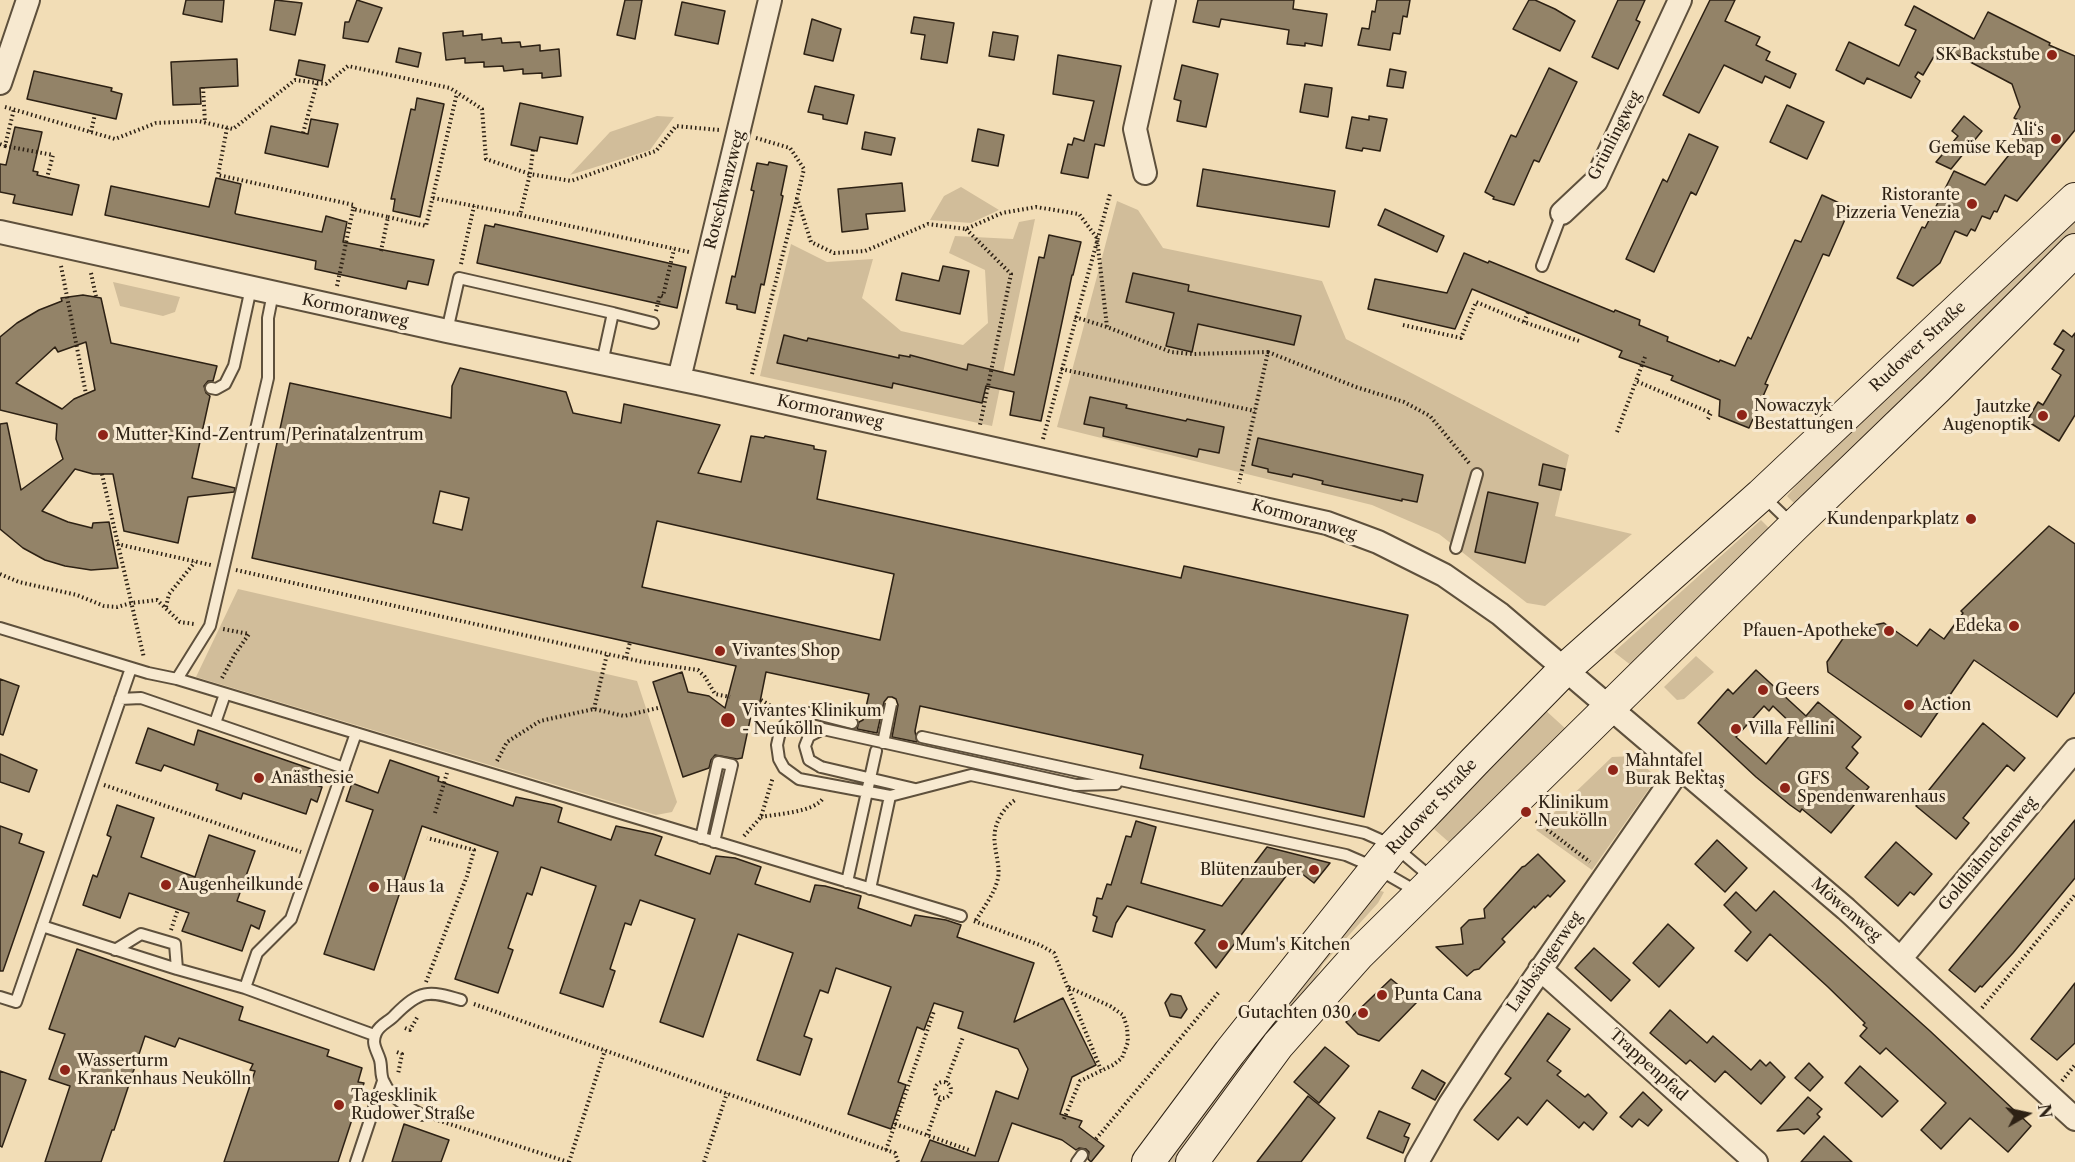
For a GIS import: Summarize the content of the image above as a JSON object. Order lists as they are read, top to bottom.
{
  "streets": {
    "main road": ["Rudower Straße"],
    "street": [
      "Grünlingweg",
      "Rotschwanzweg",
      "Kormoranweg",
      "Goldhähnchenweg",
      "Möwenweg",
      "Laubsängerweg",
      "Trappenpfad"
    ]
  },
  "crossings": [
    ["Rotschwanzweg", "Kormoranweg"],
    ["Kormoranweg", "Rudower Straße"],
    ["Kormoranweg", "Möwenweg"],
    ["Goldhähnchenweg", "Möwenweg"],
    ["Möwenweg", "Laubsängerweg"],
    ["Laubsängerweg", "Trappenpfad"]
  ],
  "places": [
    "SK Backstube",
    "Ali‘s Gemüse Kebap",
    "Ristorante Pizzeria Venezia",
    "Nowaczyk Bestattungen",
    "Jautzke Augenoptik",
    "Mutter-Kind-Zentrum/Perinatalzentrum",
    "Kundenparkplatz",
    "Edeka",
    "Pfauen-Apotheke",
    "Vivantes Shop",
    "Geers",
    "Action",
    "Vivantes Klinikum - Neukölln",
    "Villa Fellini",
    "Mahntafel Burak Bektaş",
    "Anästhesie",
    "GFS Spendenwarenhaus",
    "Klinikum Neukölln",
    "Blütenzauber",
    "Augenheilkunde",
    "Haus 1a",
    "Mum's Kitchen",
    "Punta Cana",
    "Gutachten 030",
    "Wasserturm Krankenhaus Neukölln",
    "Tagesklinik Rudower Straße"
  ],
  "north": "right"
}
